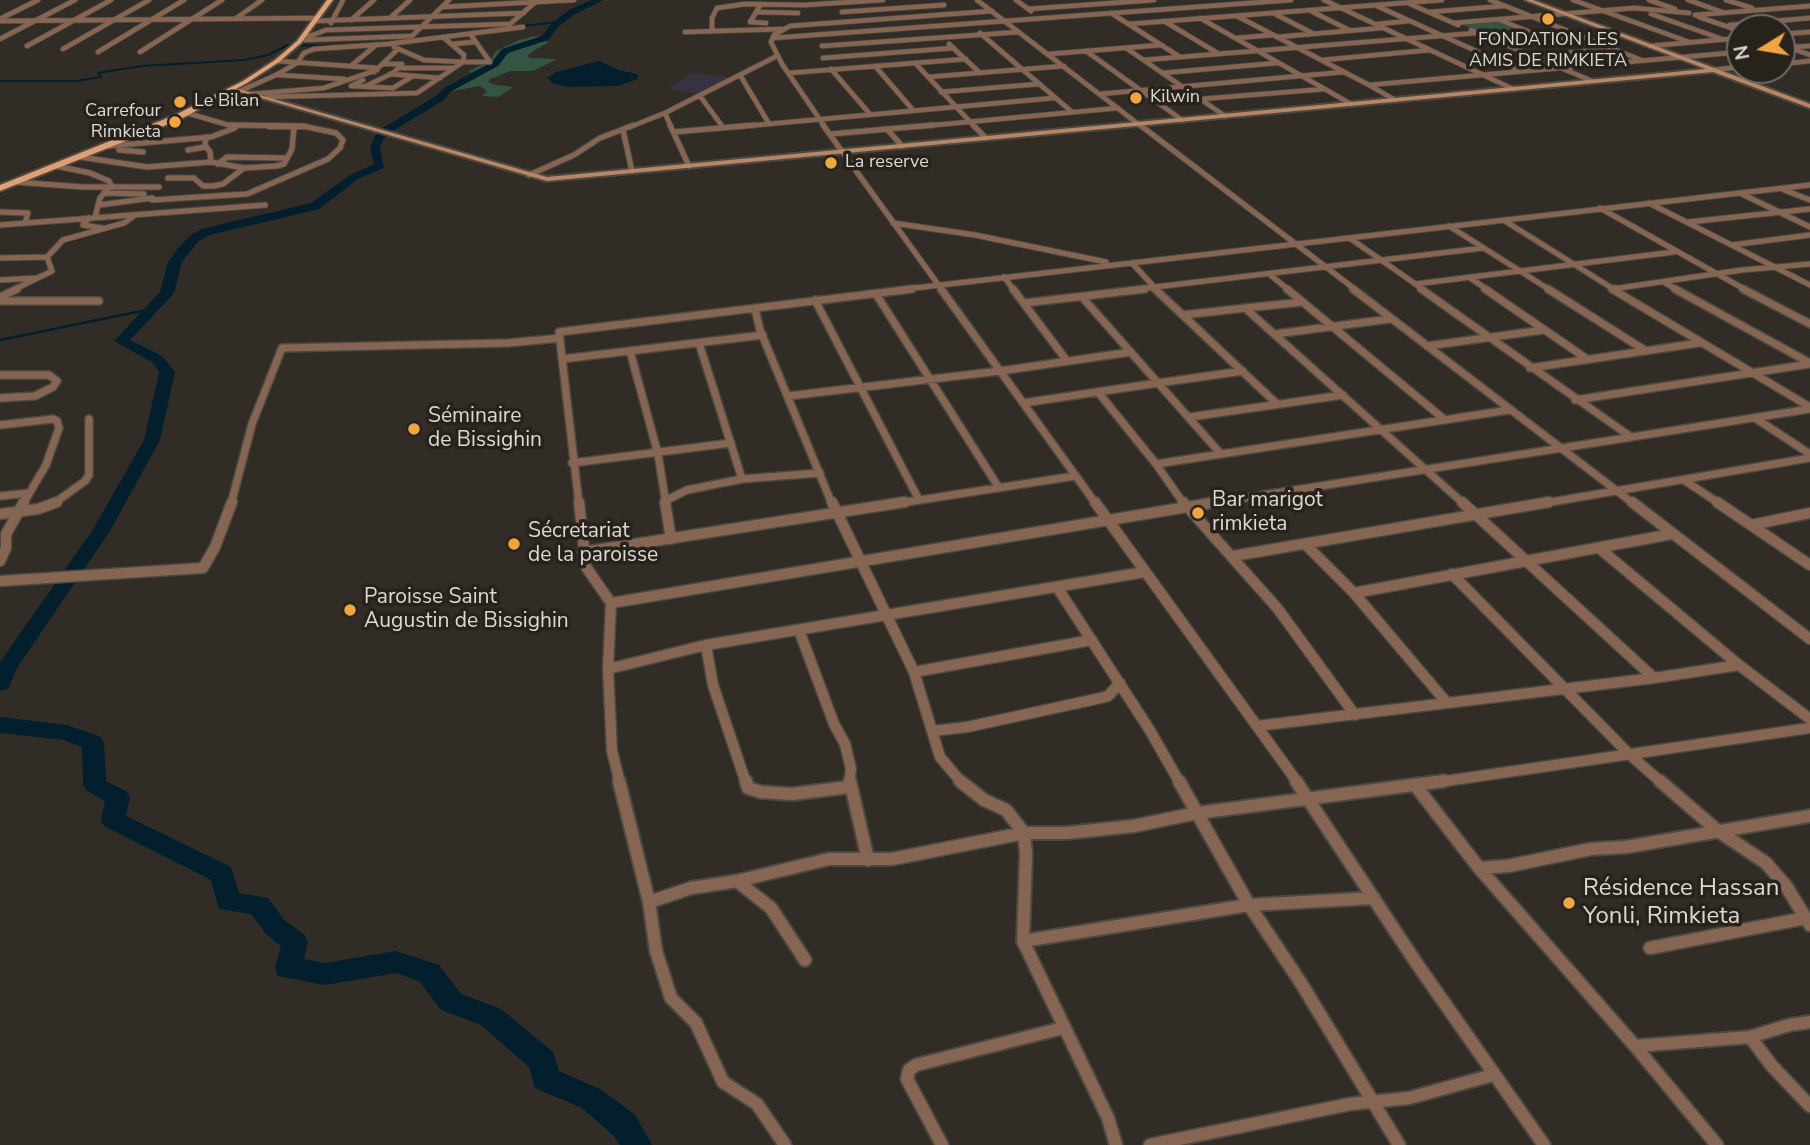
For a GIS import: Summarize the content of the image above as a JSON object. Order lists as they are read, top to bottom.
{
  "places": [
    "FONDATION LES AMIS DE RIMKIETA",
    "Kilwin",
    "Le Bilan",
    "Carrefour Rimkieta",
    "La reserve",
    "Séminaire de Bissighin",
    "Bar marigot rimkieta",
    "Sécretariat de la paroisse",
    "Paroisse Saint Augustin de Bissighin",
    "Résidence Hassan Yonli, Rimkieta"
  ],
  "north": "left"
}
